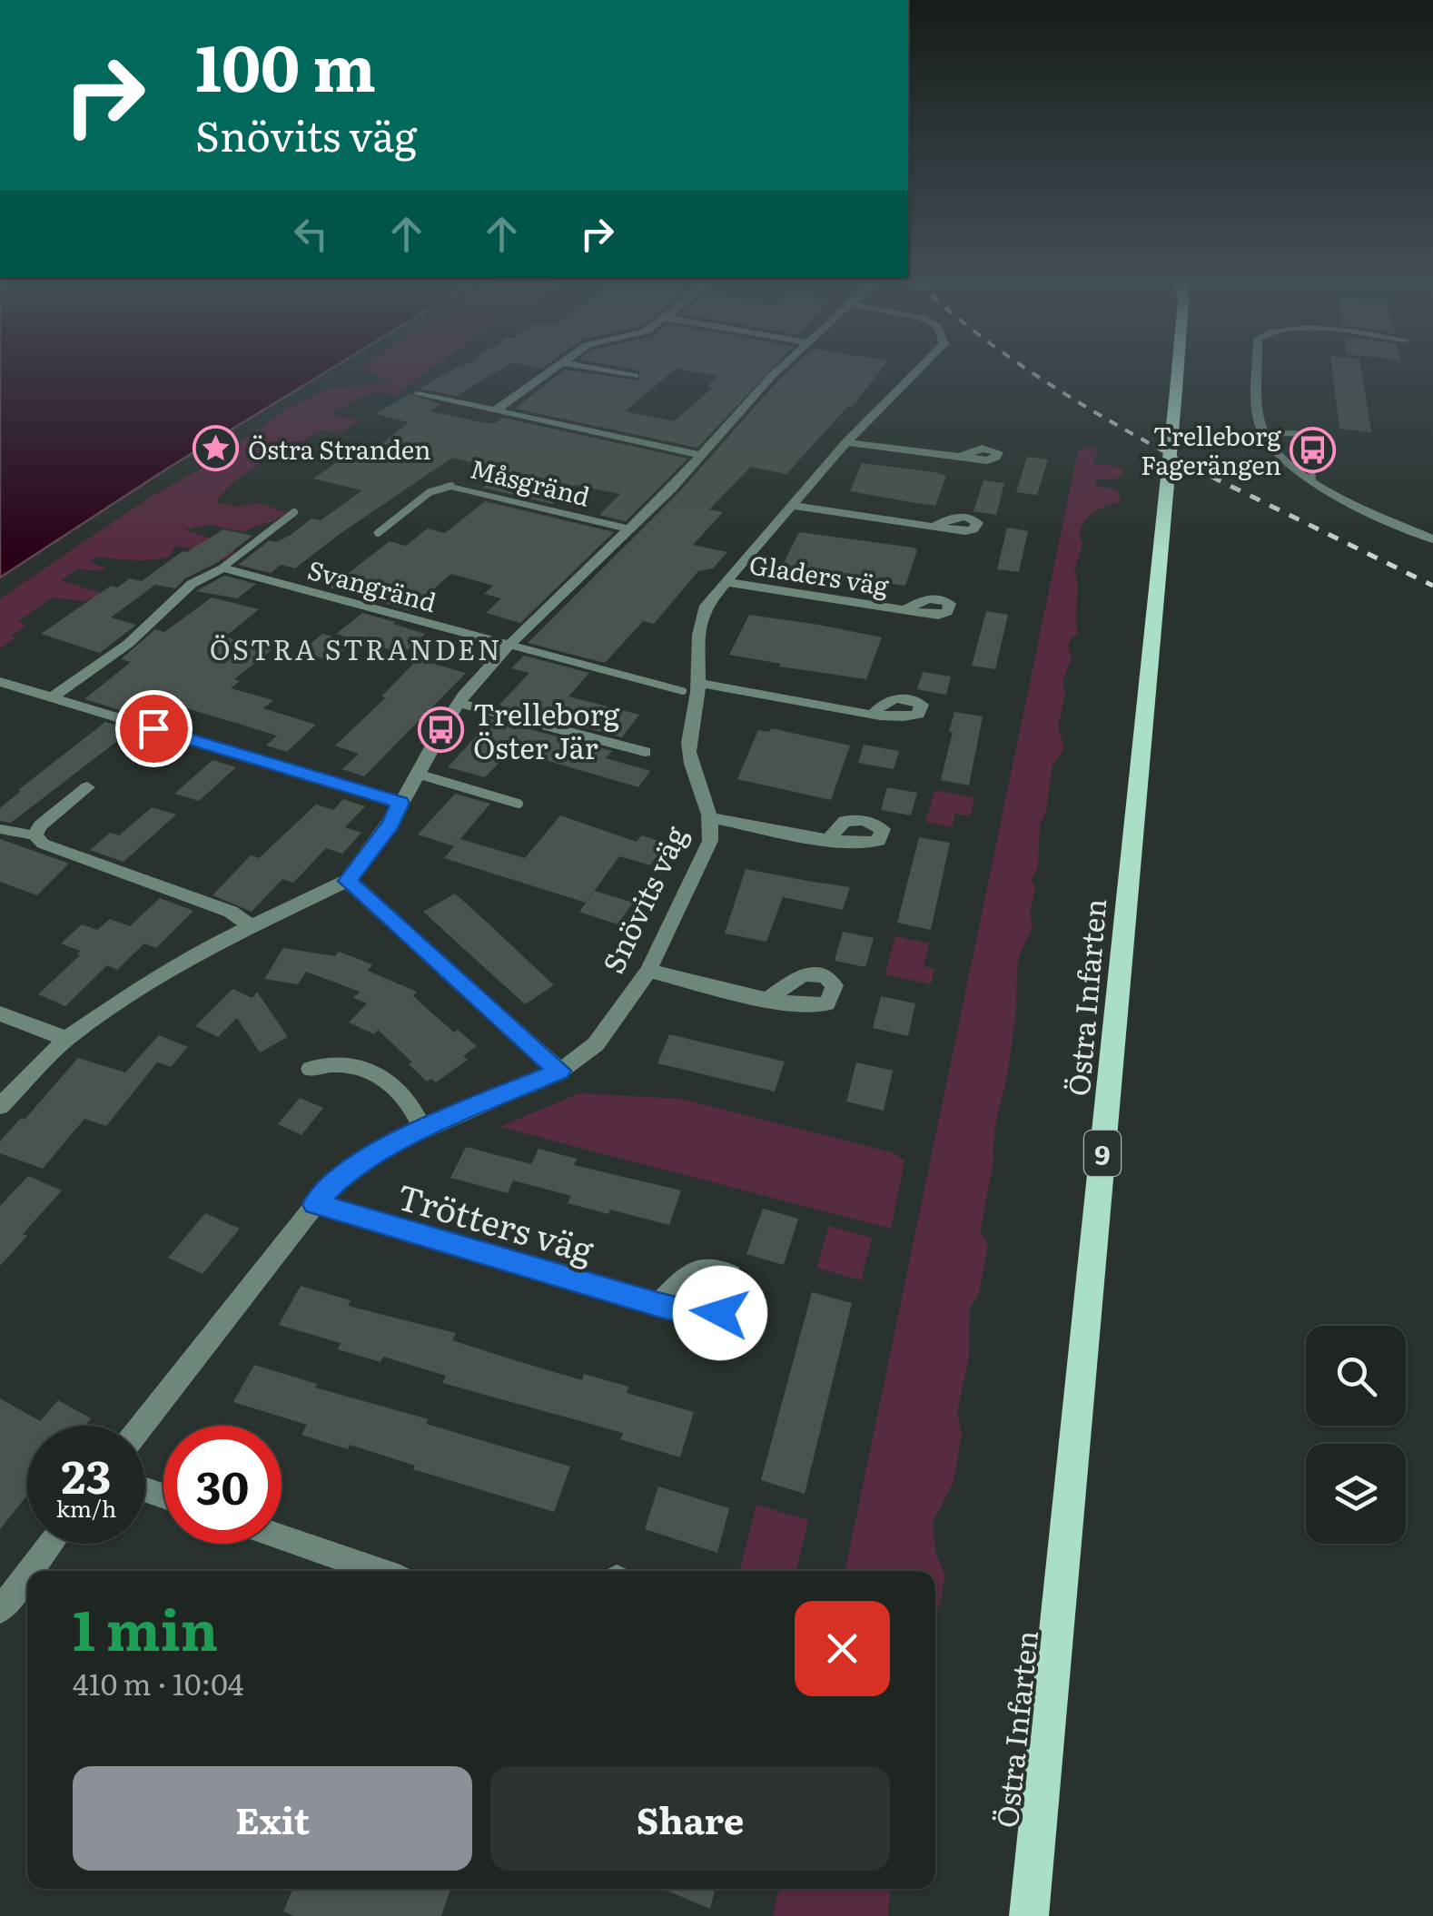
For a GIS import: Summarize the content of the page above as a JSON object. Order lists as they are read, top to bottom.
{
  "streets": {
    "main road": ["Östra Infarten", "9"],
    "street": [
      "Måsgränd",
      "Gladers väg",
      "Svangränd",
      "Snövits väg",
      "Trötters väg"
    ]
  },
  "crossings": [
    ["Gladers väg", "Snövits väg"],
    ["Snövits väg", "Trötters väg"]
  ],
  "districts": ["ÖSTRA STRANDEN"],
  "places": {
    "place": ["Östra Stranden"],
    "bus stop": ["Trelleborg Fagerängen", "Trelleborg Öster Jär"]
  },
  "page": {
    "turn": ["100 m", "Snövits väg"],
    "speed": "23 km/h",
    "limit": "30",
    "heading": ["1 min", "410 m · 10:04"],
    "buttons": ["Exit", "Share"]
  }
}
